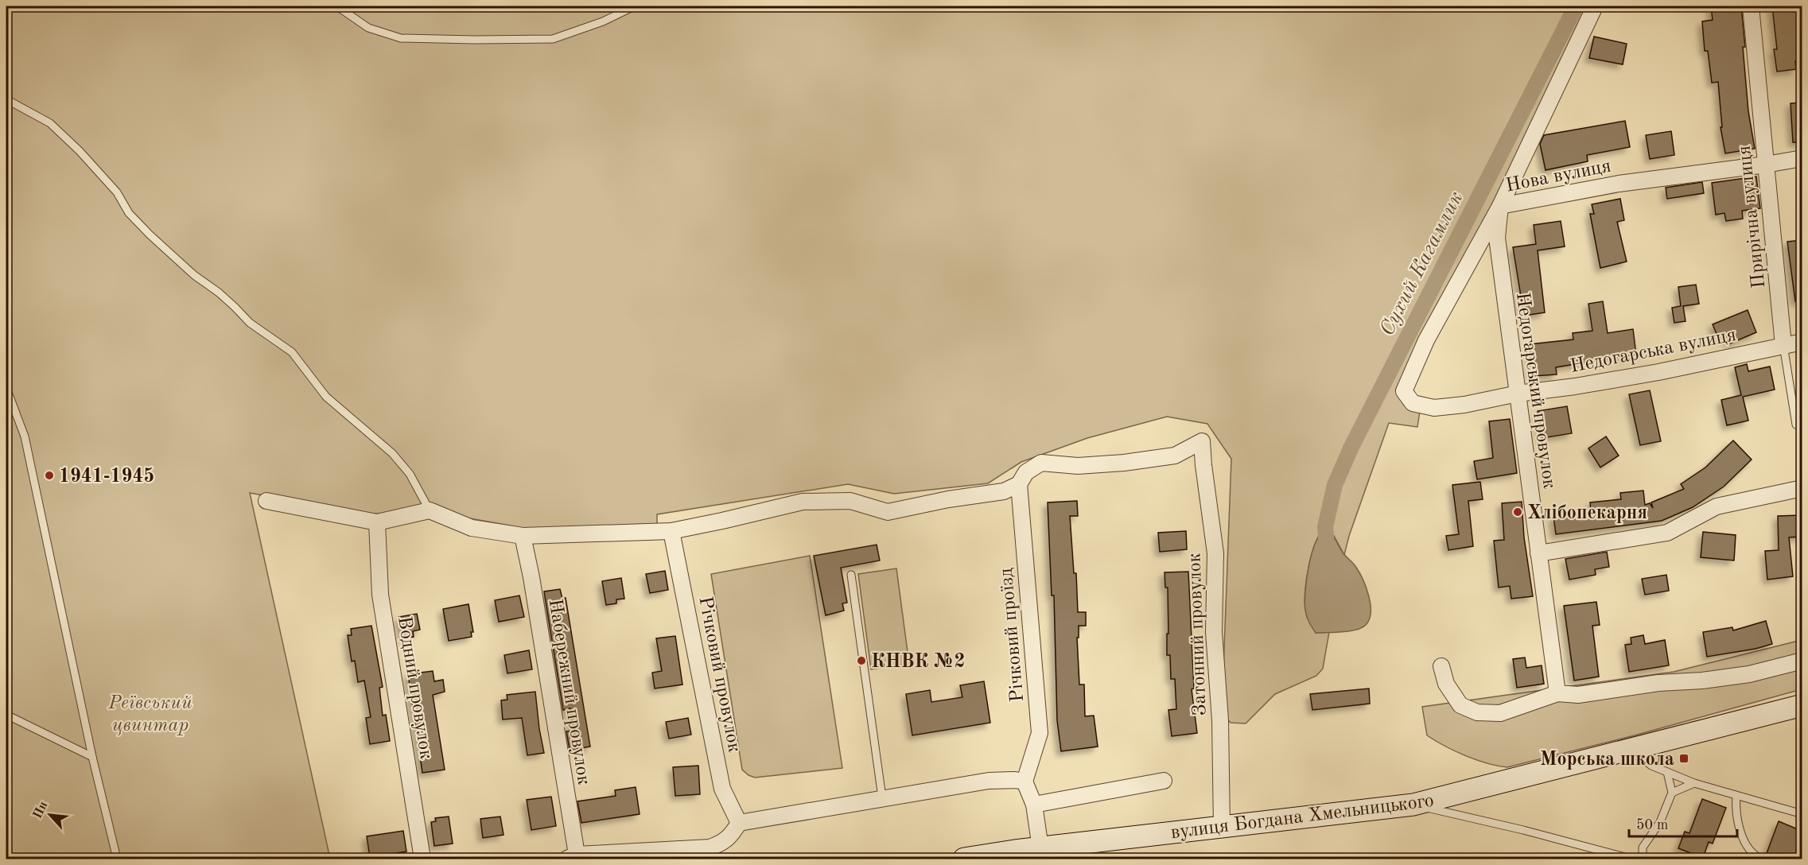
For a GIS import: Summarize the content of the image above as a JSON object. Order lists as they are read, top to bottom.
{
  "streets": {
    "main road": ["вулиця Богдана Хмельницького"],
    "street": [
      "Нова вулиця",
      "Прирічна вулиця",
      "Недогарська вулиця",
      "Недогарський провулок",
      "Затонний провулок",
      "Річковий проїзд",
      "Річковий провулок",
      "Водний провулок",
      "Набережний провулок"
    ]
  },
  "crossings": [
    ["Нова вулиця", "Прирічна вулиця"],
    ["Нова вулиця", "Недогарська вулиця"],
    ["Нова вулиця", "Недогарський провулок"],
    ["Прирічна вулиця", "Недогарська вулиця"],
    ["Недогарська вулиця", "Недогарський провулок"],
    ["Затонний провулок", "Річковий проїзд"],
    ["Затонний провулок", "вулиця Богдана Хмельницького"]
  ],
  "water": ["Сухий Кагамлик"],
  "parks": ["Реївський цвинтар"],
  "places": {
    "other": ["1941-1945", "Хлібопекарня", "КНВК №2"],
    "transit": ["Морська школа"]
  },
  "scale_bar": "50 m",
  "north": "top left"
}
